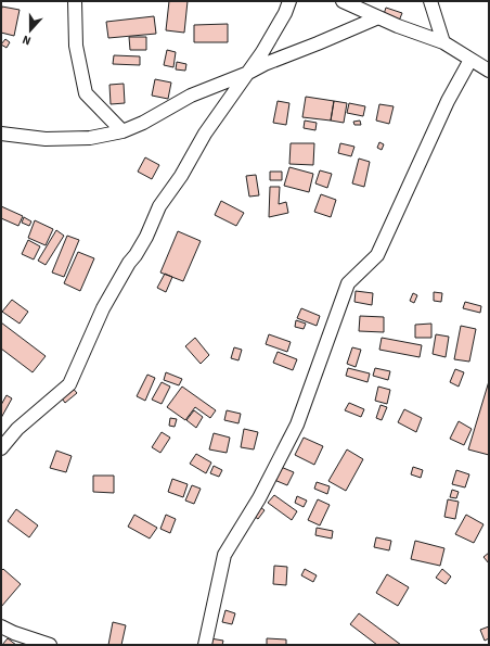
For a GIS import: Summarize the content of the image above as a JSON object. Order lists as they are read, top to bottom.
{
  "north": "bottom"
}
